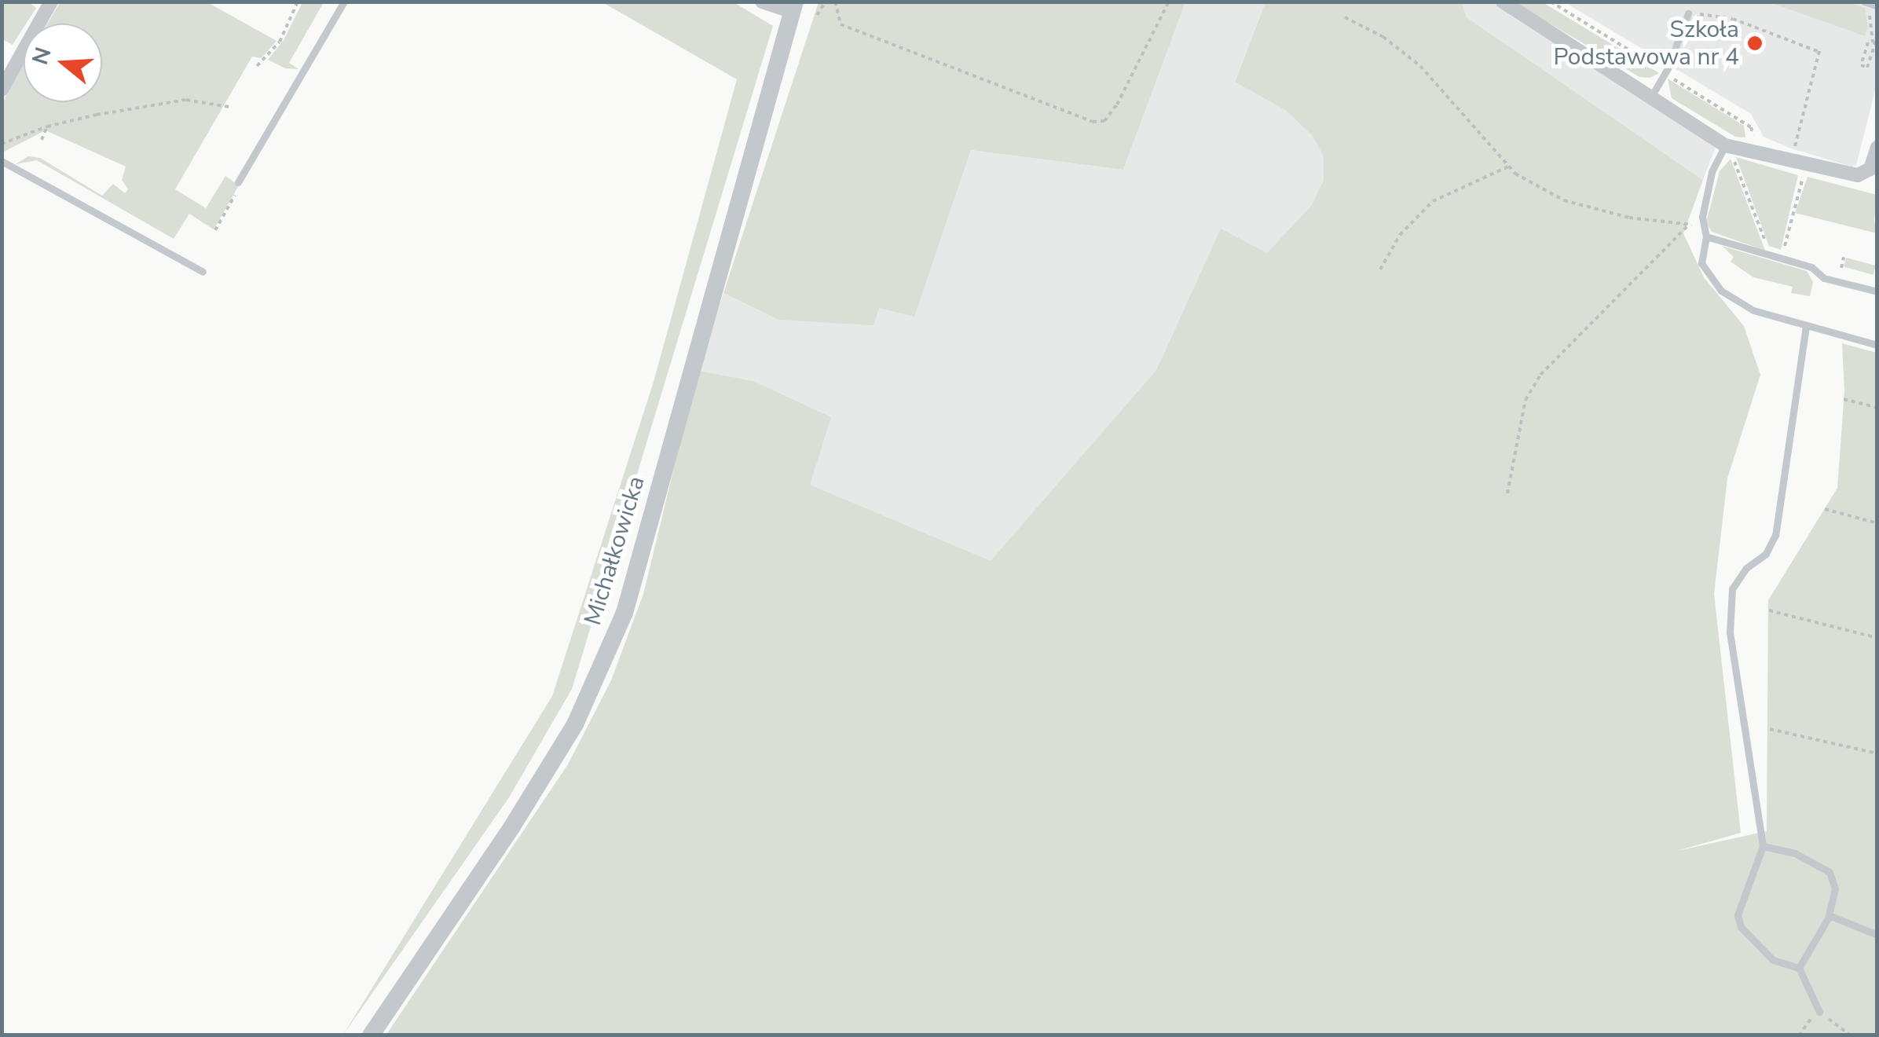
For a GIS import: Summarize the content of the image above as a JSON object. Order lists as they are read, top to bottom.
{
  "streets": {
    "street": ["Michałkowicka"]
  },
  "places": ["Szkoła Podstawowa nr 4"],
  "north": "left"
}
